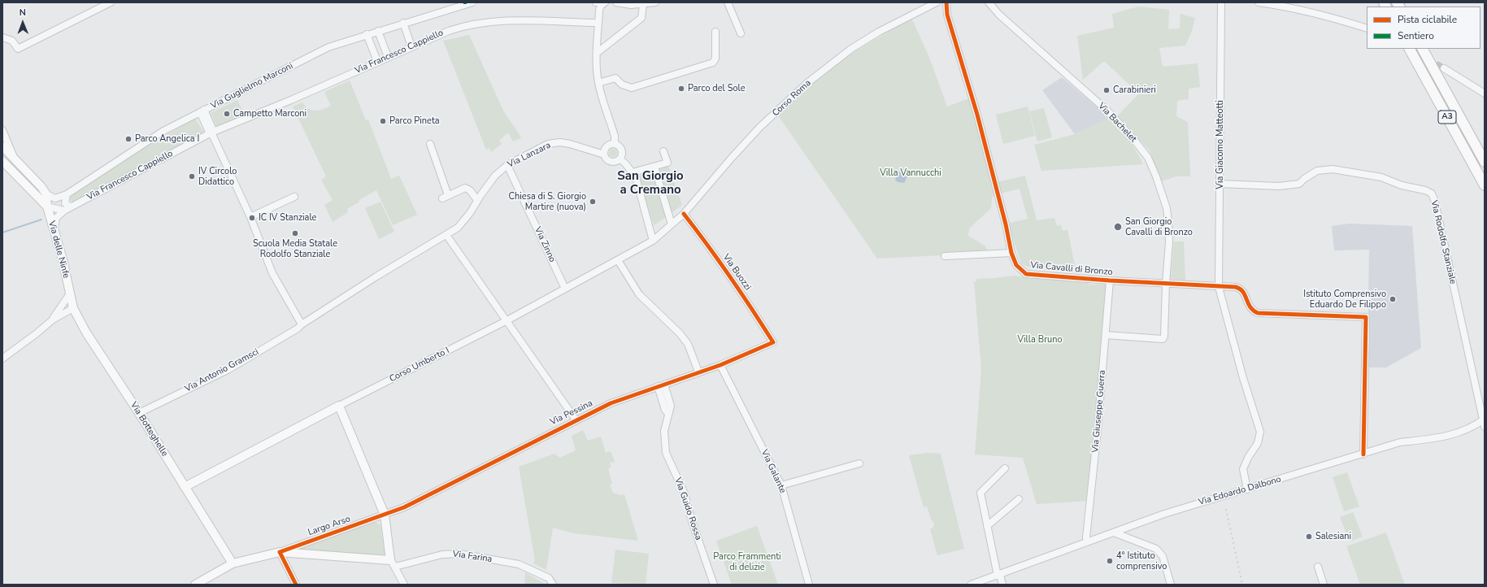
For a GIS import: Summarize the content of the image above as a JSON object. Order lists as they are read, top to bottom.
{
  "streets": {
    "highway": ["A3"],
    "main road": ["Via delle Ninfe", "Corso Umberto I", "Via Botteghelle"],
    "street": [
      "Via Francesco Cappiello",
      "Via Guglielmo Marconi",
      "Corso Roma",
      "Via Bachelet",
      "Via Giacomo Matteotti",
      "Via Lanzara",
      "Via Rodolfo Stanziale",
      "Via Zinno",
      "Via Cavalli di Bronzo",
      "Via Buozzi",
      "Via Antonio Gramsci",
      "Via Giuseppe Guerra",
      "Via Pessina",
      "Via Galante",
      "Via Edoardo Dalbono",
      "Via Guido Rossa",
      "Largo Arso",
      "Via Farina"
    ]
  },
  "crossings": [
    ["Via Guglielmo Marconi", "Via delle Ninfe"],
    ["Corso Roma", "Via Buozzi"],
    ["Corso Roma", "Corso Umberto I"],
    ["Via Bachelet", "Via Cavalli di Bronzo"],
    ["Via Bachelet", "Via Giuseppe Guerra"],
    ["Via Giacomo Matteotti", "Via Rodolfo Stanziale"],
    ["Via Giacomo Matteotti", "Via Cavalli di Bronzo"],
    ["Via Giacomo Matteotti", "Via Edoardo Dalbono"],
    ["Via Lanzara", "Via Zinno"],
    ["Via Lanzara", "Via Antonio Gramsci"],
    ["Via Rodolfo Stanziale", "Via Edoardo Dalbono"],
    ["Via Zinno", "Corso Umberto I"],
    ["Via delle Ninfe", "Via Botteghelle"],
    ["Via Cavalli di Bronzo", "Via Giuseppe Guerra"],
    ["Via Cavalli di Bronzo", "Via Edoardo Dalbono"],
    ["Via Buozzi", "Via Pessina"],
    ["Corso Umberto I", "Via Botteghelle"],
    ["Via Antonio Gramsci", "Via Botteghelle"],
    ["Via Giuseppe Guerra", "Via Edoardo Dalbono"],
    ["Via Pessina", "Via Galante"],
    ["Via Pessina", "Via Guido Rossa"],
    ["Via Pessina", "Largo Arso"]
  ],
  "districts": ["San Giorgio a Cremano"],
  "parks": ["Villa Vannucchi", "Villa Bruno", "Parco Frammenti di delizie"],
  "places": [
    "Parco del Sole",
    "Carabinieri",
    "Campetto Marconi",
    "Parco Pineta",
    "Parco Angelica I",
    "IV Circolo Didattico",
    "Chiesa di S. Giorgio Martire (nuova)",
    "IC IV Stanziale",
    "San Giorgio Cavalli di Bronzo",
    "Scuola Media Statale Rodolfo Stanziale",
    "Istituto Comprensivo Eduardo De Filippo",
    "Salesiani",
    "4° Istituto comprensivo"
  ],
  "legend": ["Pista ciclabile", "Sentiero"],
  "north": "top"
}
